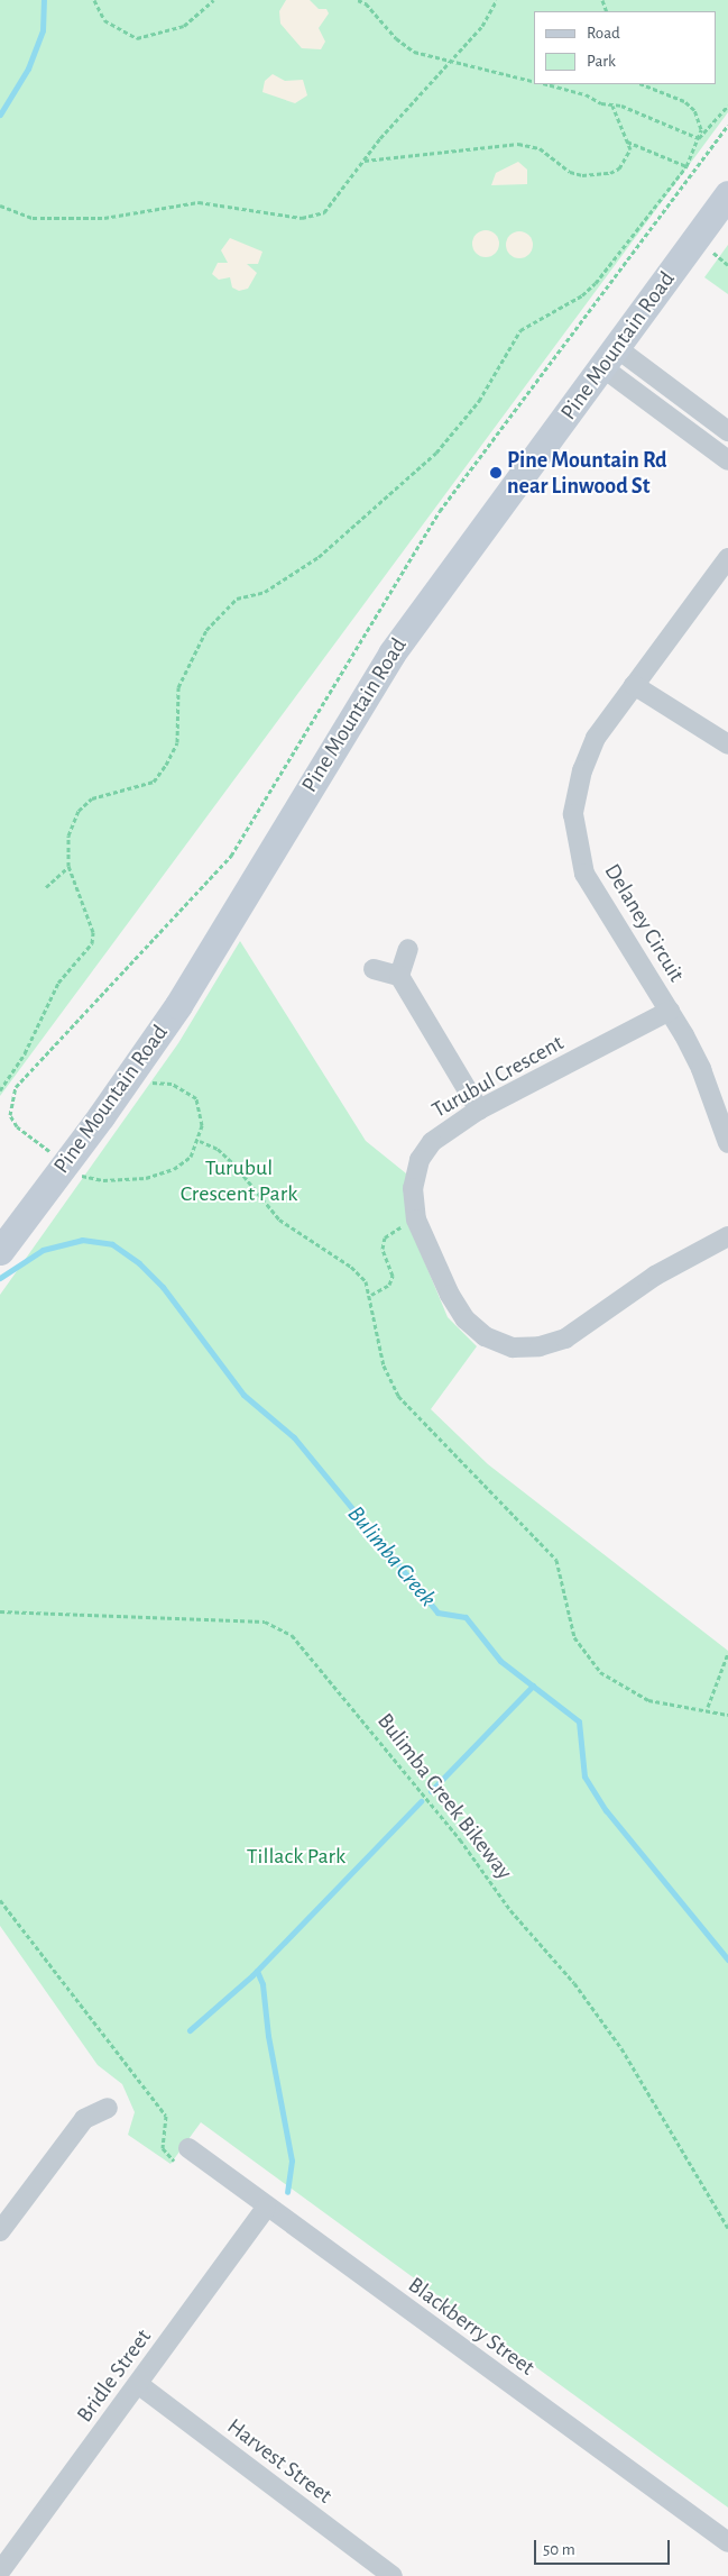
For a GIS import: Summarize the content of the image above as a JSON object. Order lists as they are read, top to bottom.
{
  "streets": {
    "main road": ["Pine Mountain Road"],
    "street": [
      "Delaney Circuit",
      "Turubul Crescent",
      "Blackberry Street",
      "Bridle Street",
      "Harvest Street"
    ],
    "path": ["Bulimba Creek Bikeway"]
  },
  "crossings": [
    ["Delaney Circuit", "Turubul Crescent"],
    ["Blackberry Street", "Bridle Street"],
    ["Bridle Street", "Harvest Street"]
  ],
  "water": ["Bulimba Creek"],
  "parks": ["Turubul Crescent Park", "Tillack Park"],
  "places": ["Pine Mountain Rd near Linwood St"],
  "legend": ["Road", "Park"],
  "scale_bar": "50 m"
}
